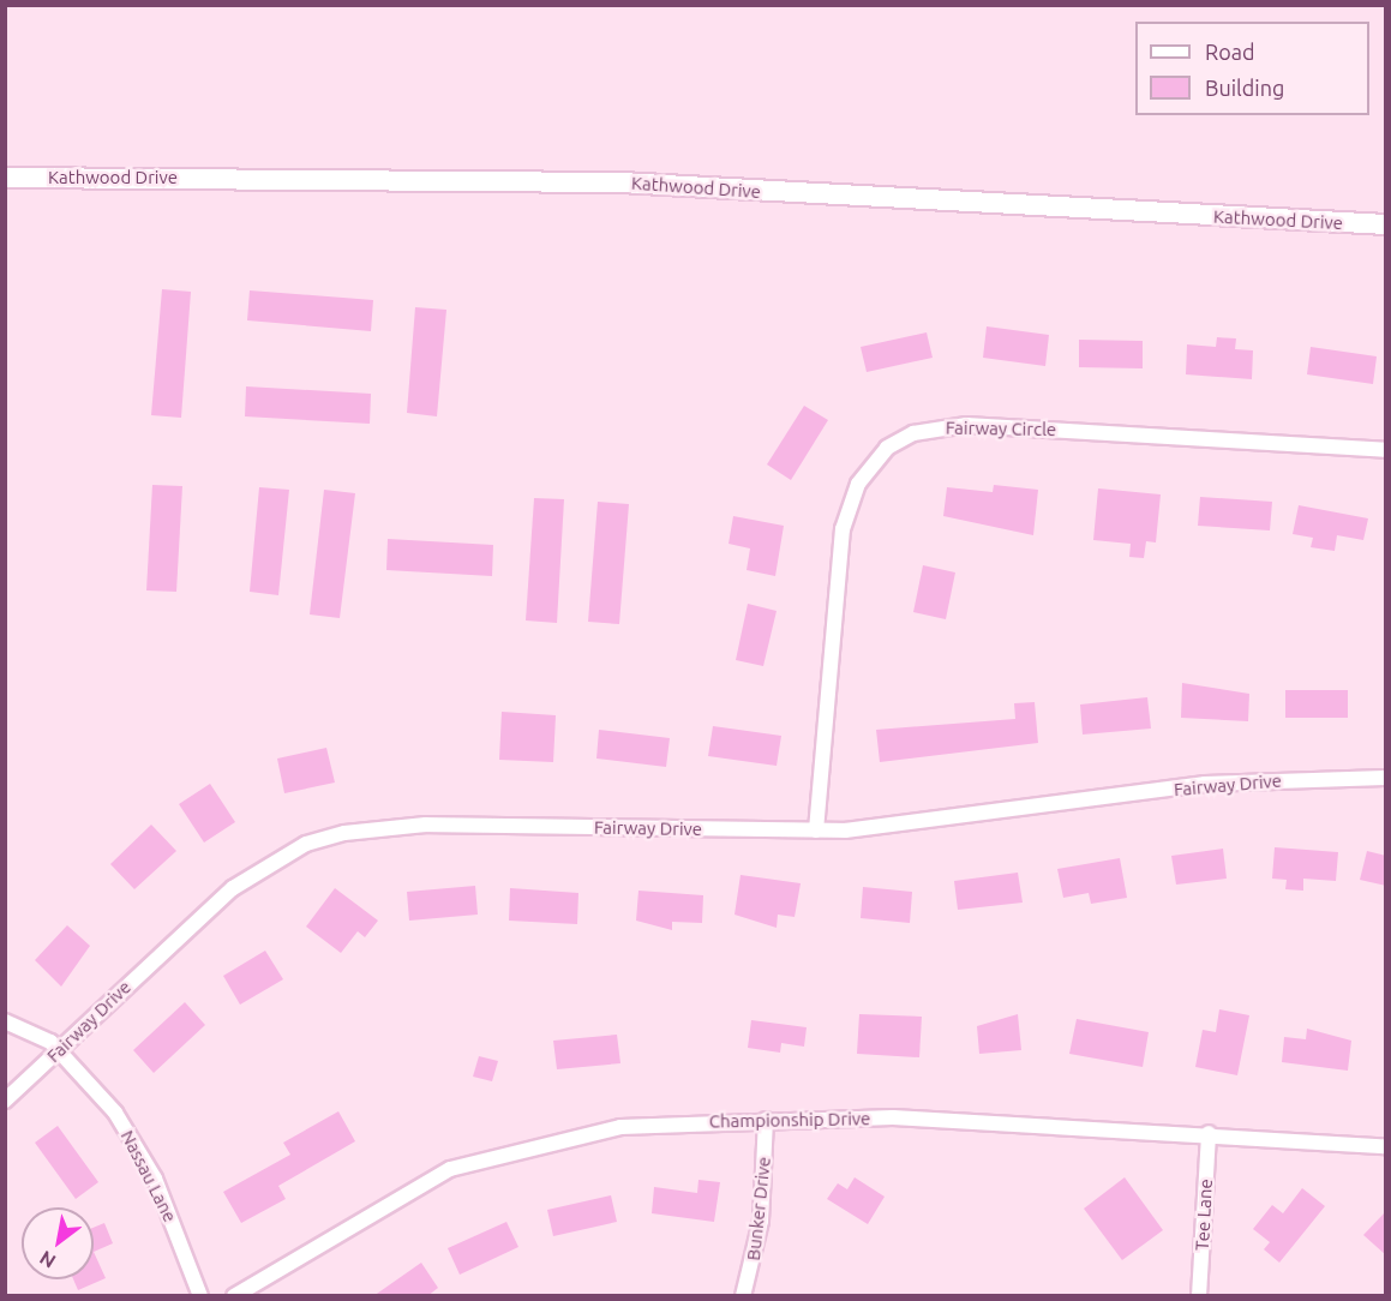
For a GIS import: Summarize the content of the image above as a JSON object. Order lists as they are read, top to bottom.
{
  "streets": {
    "street": [
      "Kathwood Drive",
      "Fairway Circle",
      "Fairway Drive",
      "Championship Drive",
      "Nassau Lane",
      "Bunker Drive",
      "Tee Lane"
    ]
  },
  "crossings": [
    ["Fairway Circle", "Fairway Drive"],
    ["Fairway Drive", "Nassau Lane"],
    ["Championship Drive", "Bunker Drive"],
    ["Championship Drive", "Tee Lane"]
  ],
  "legend": ["Road", "Building"],
  "north": "bottom left"
}
